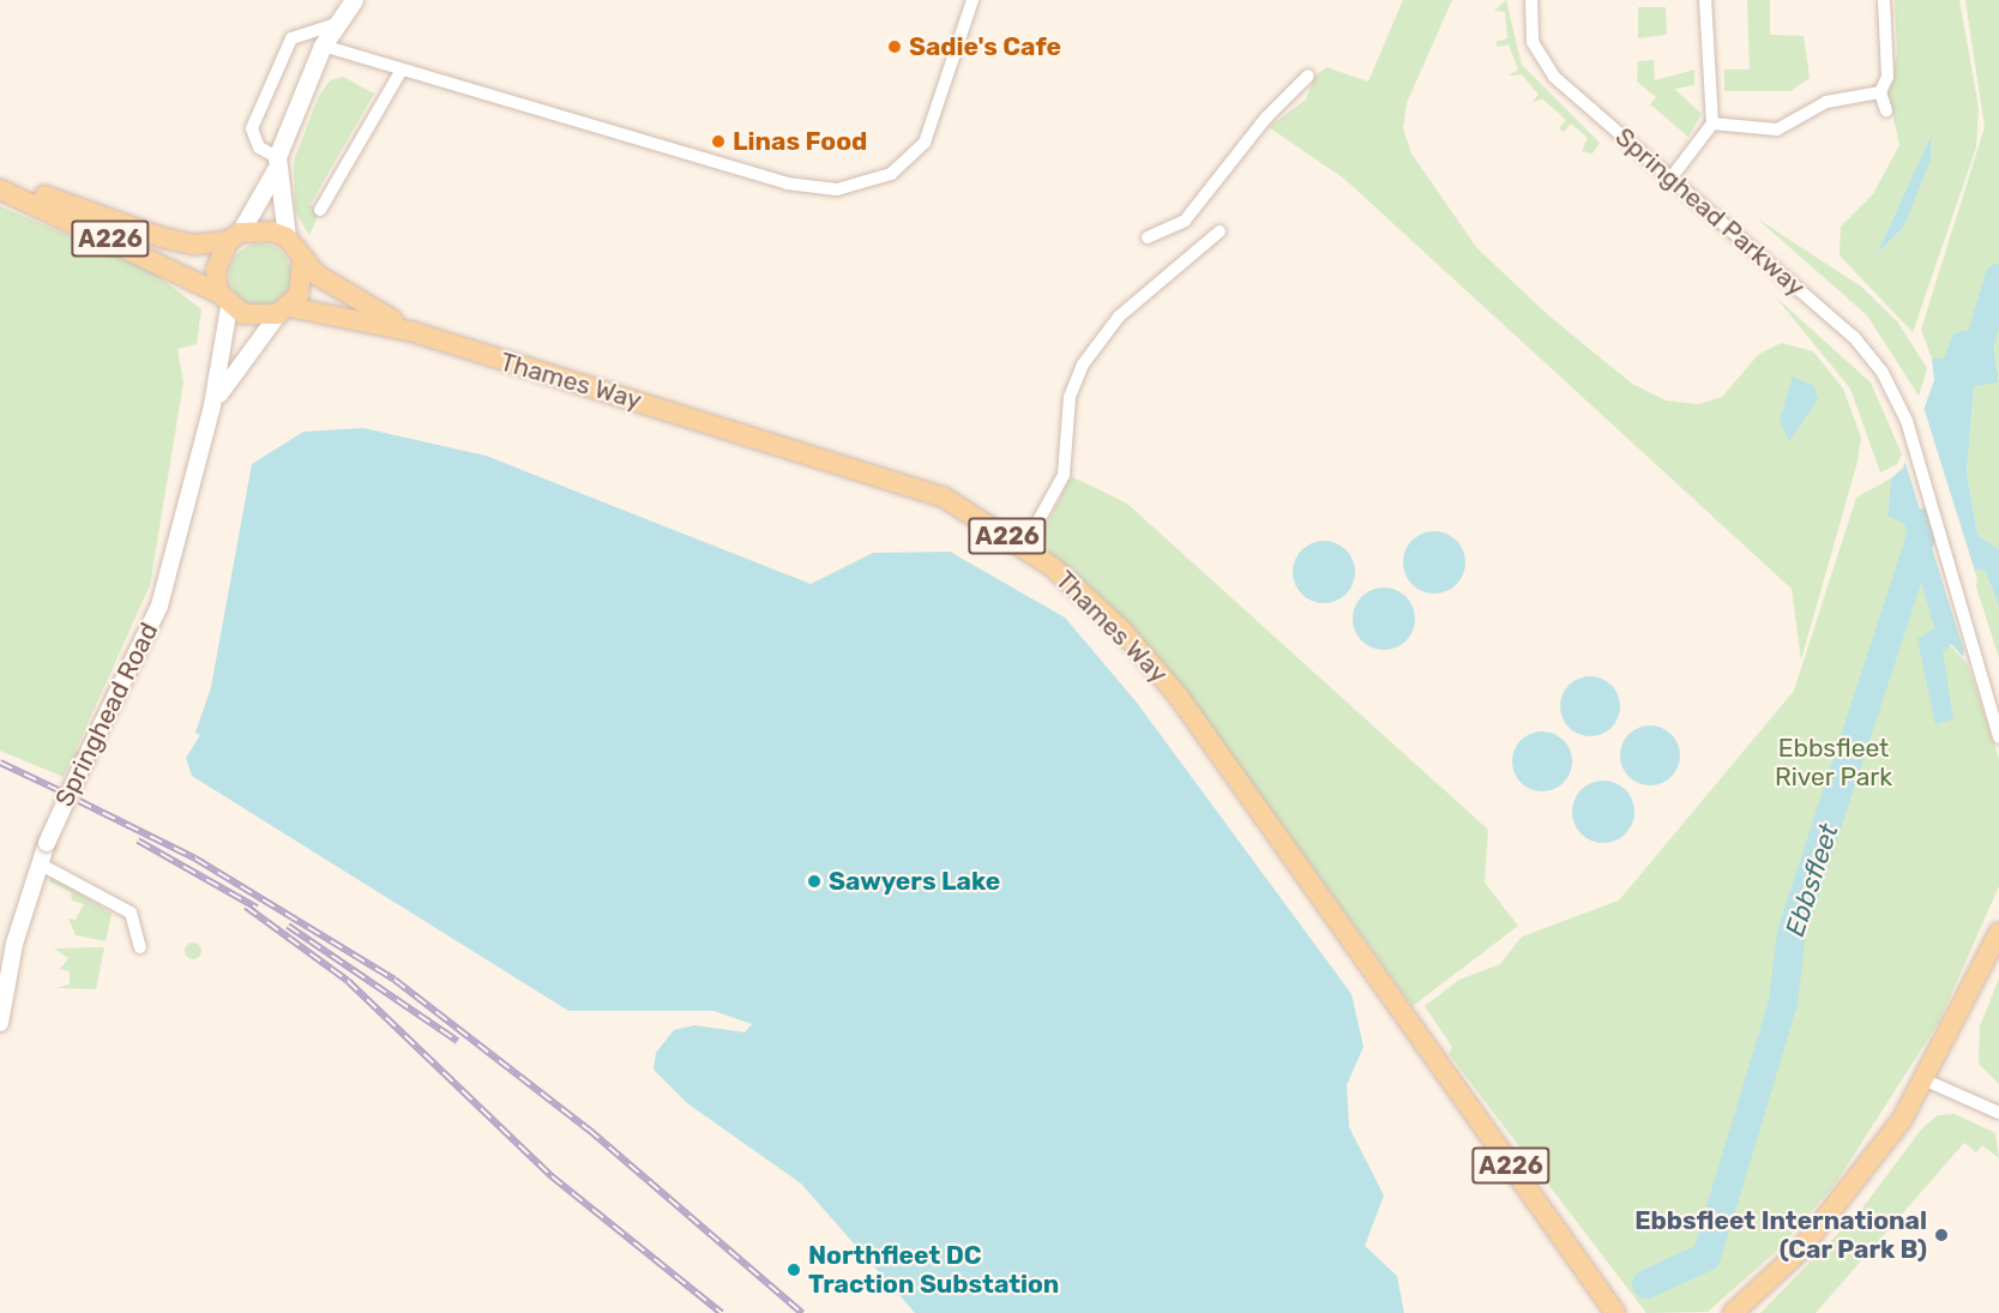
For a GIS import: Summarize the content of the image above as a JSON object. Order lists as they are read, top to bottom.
{
  "streets": {
    "main road": ["A226", "Thames Way"],
    "street": ["Springhead Parkway", "Springhead Road"]
  },
  "crossings": [
    ["A226", "Thames Way"],
    ["A226", "Springhead Road"],
    ["Thames Way", "Springhead Road"]
  ],
  "water": ["Ebbsfleet"],
  "parks": ["Ebbsfleet River Park"],
  "places": [
    "Sadie's Cafe",
    "Linas Food",
    "Sawyers Lake",
    "Ebbsfleet International (Car Park B)",
    "Northfleet DC Traction Substation"
  ]
}
